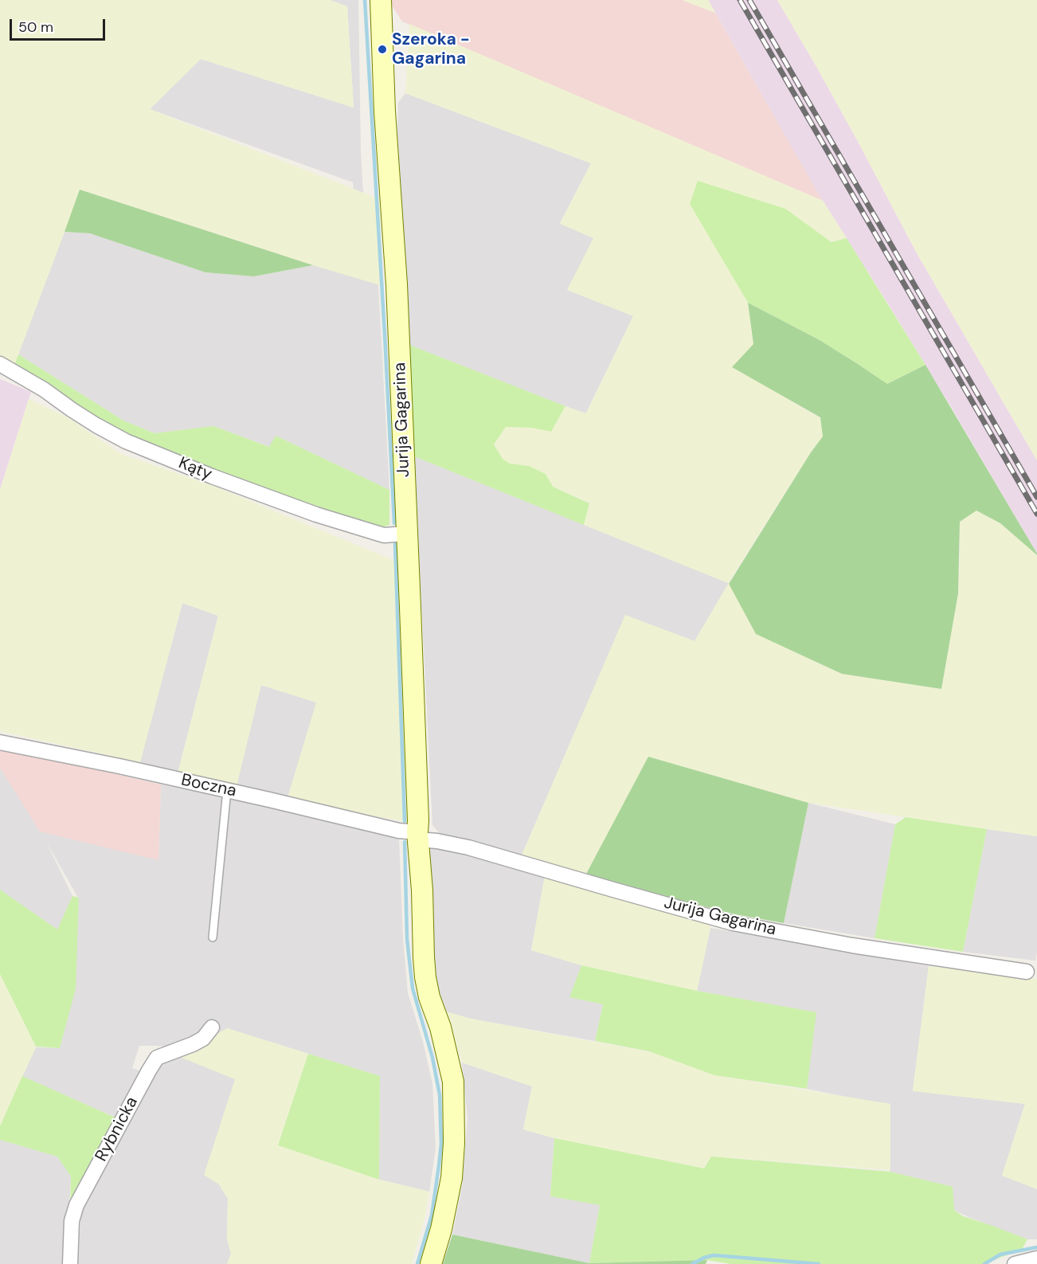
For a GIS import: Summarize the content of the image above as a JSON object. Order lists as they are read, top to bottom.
{
  "streets": {
    "street": [
      "Jurija Gagarina",
      "Kąty",
      "Boczna",
      "Rybnicka"
    ]
  },
  "crossings": [
    ["Jurija Gagarina", "Kąty"],
    ["Jurija Gagarina", "Boczna"]
  ],
  "places": ["Szeroka - Gagarina"],
  "scale_bar": "50 m"
}
